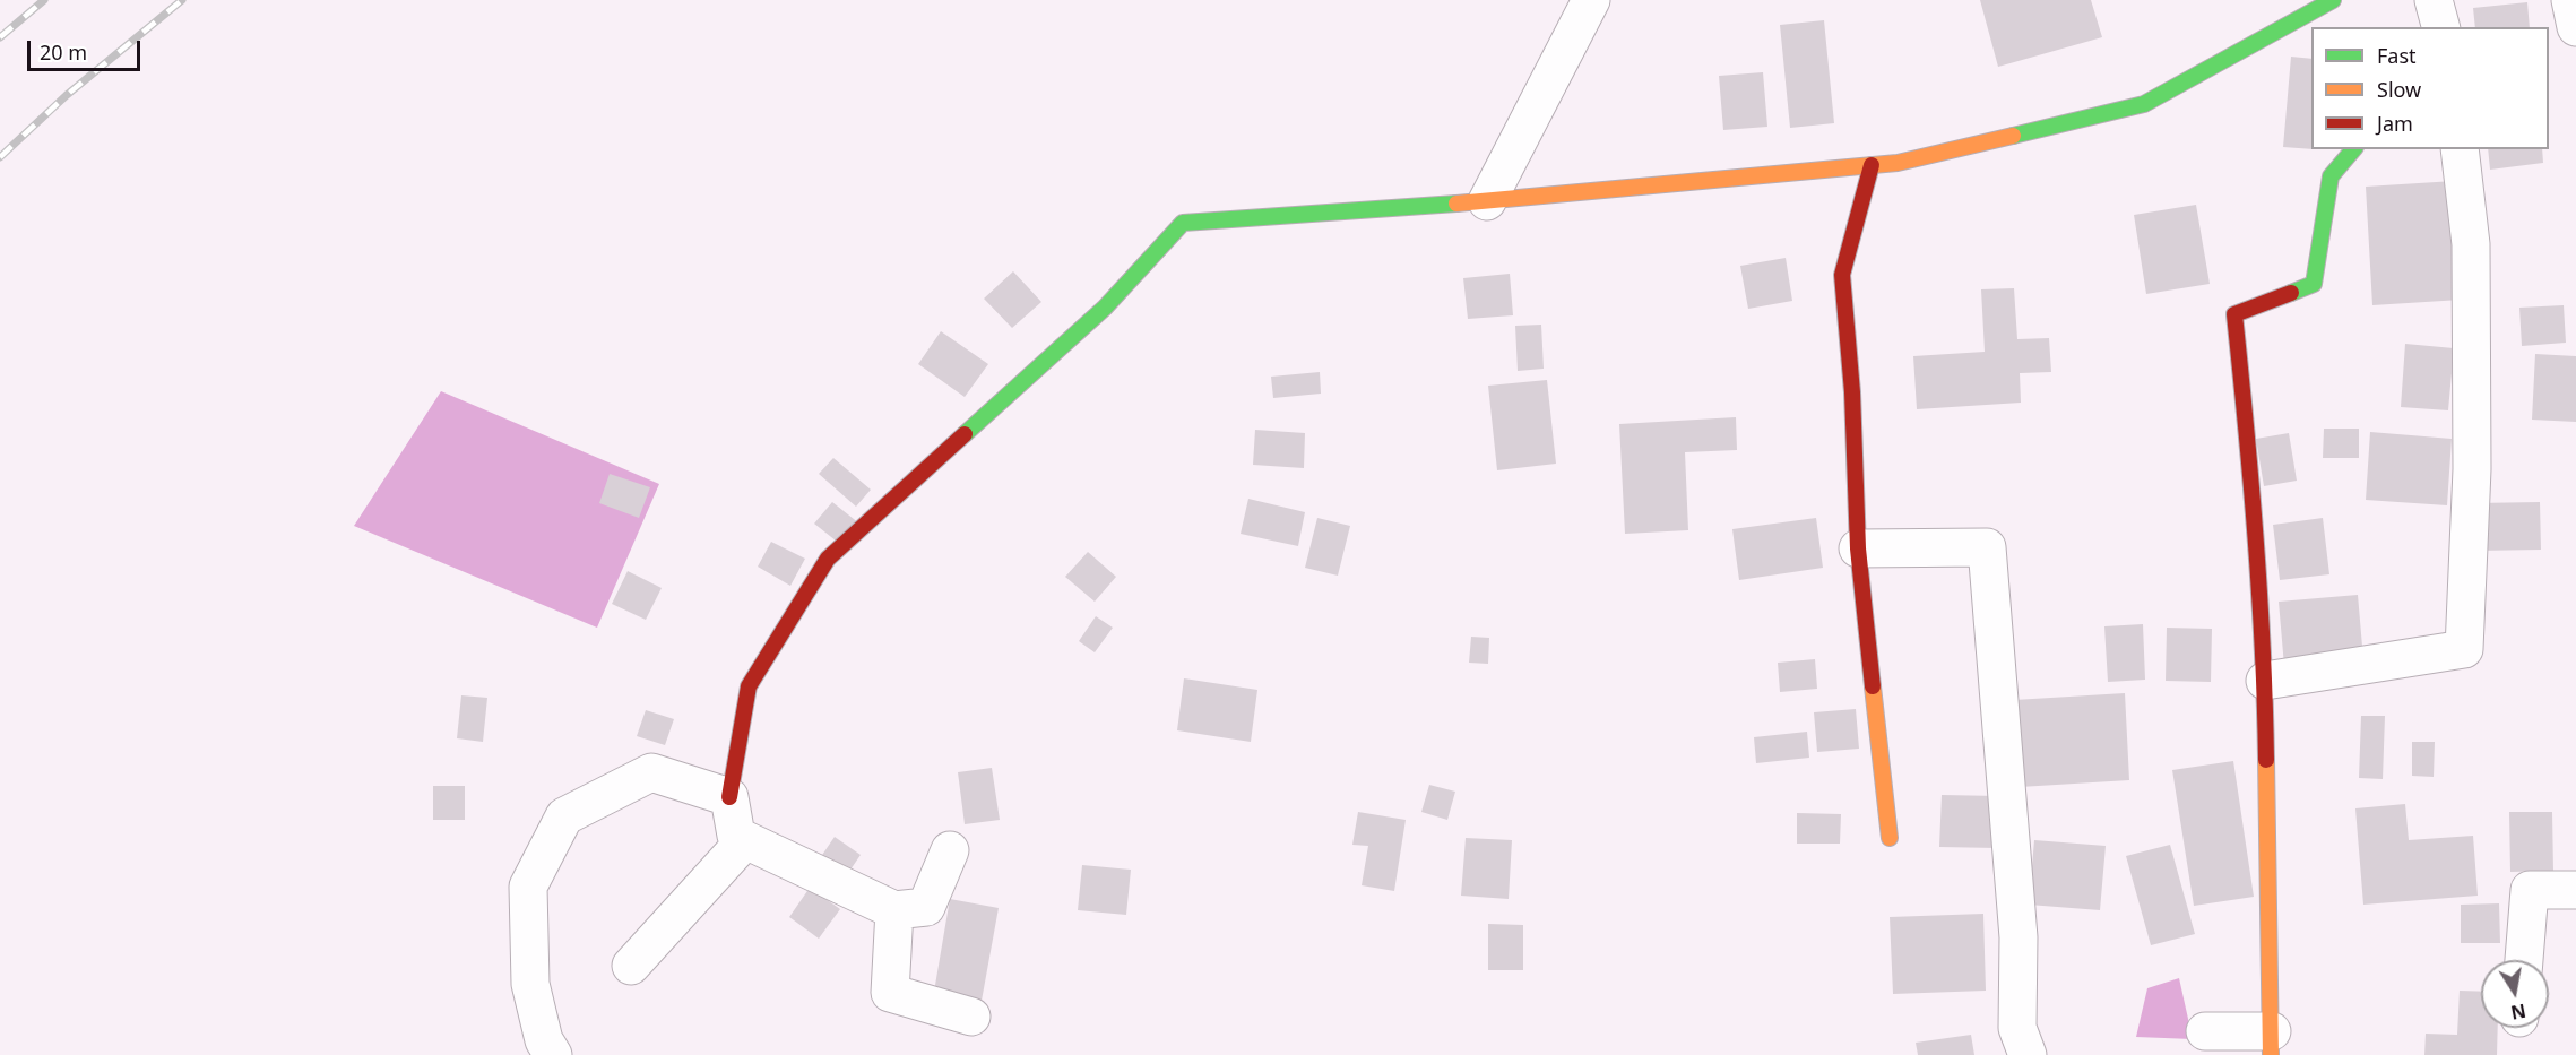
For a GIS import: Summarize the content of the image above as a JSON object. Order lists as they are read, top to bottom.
{
  "legend": ["Fast", "Slow", "Jam"],
  "scale_bar": "20 m",
  "north": "bottom"
}
